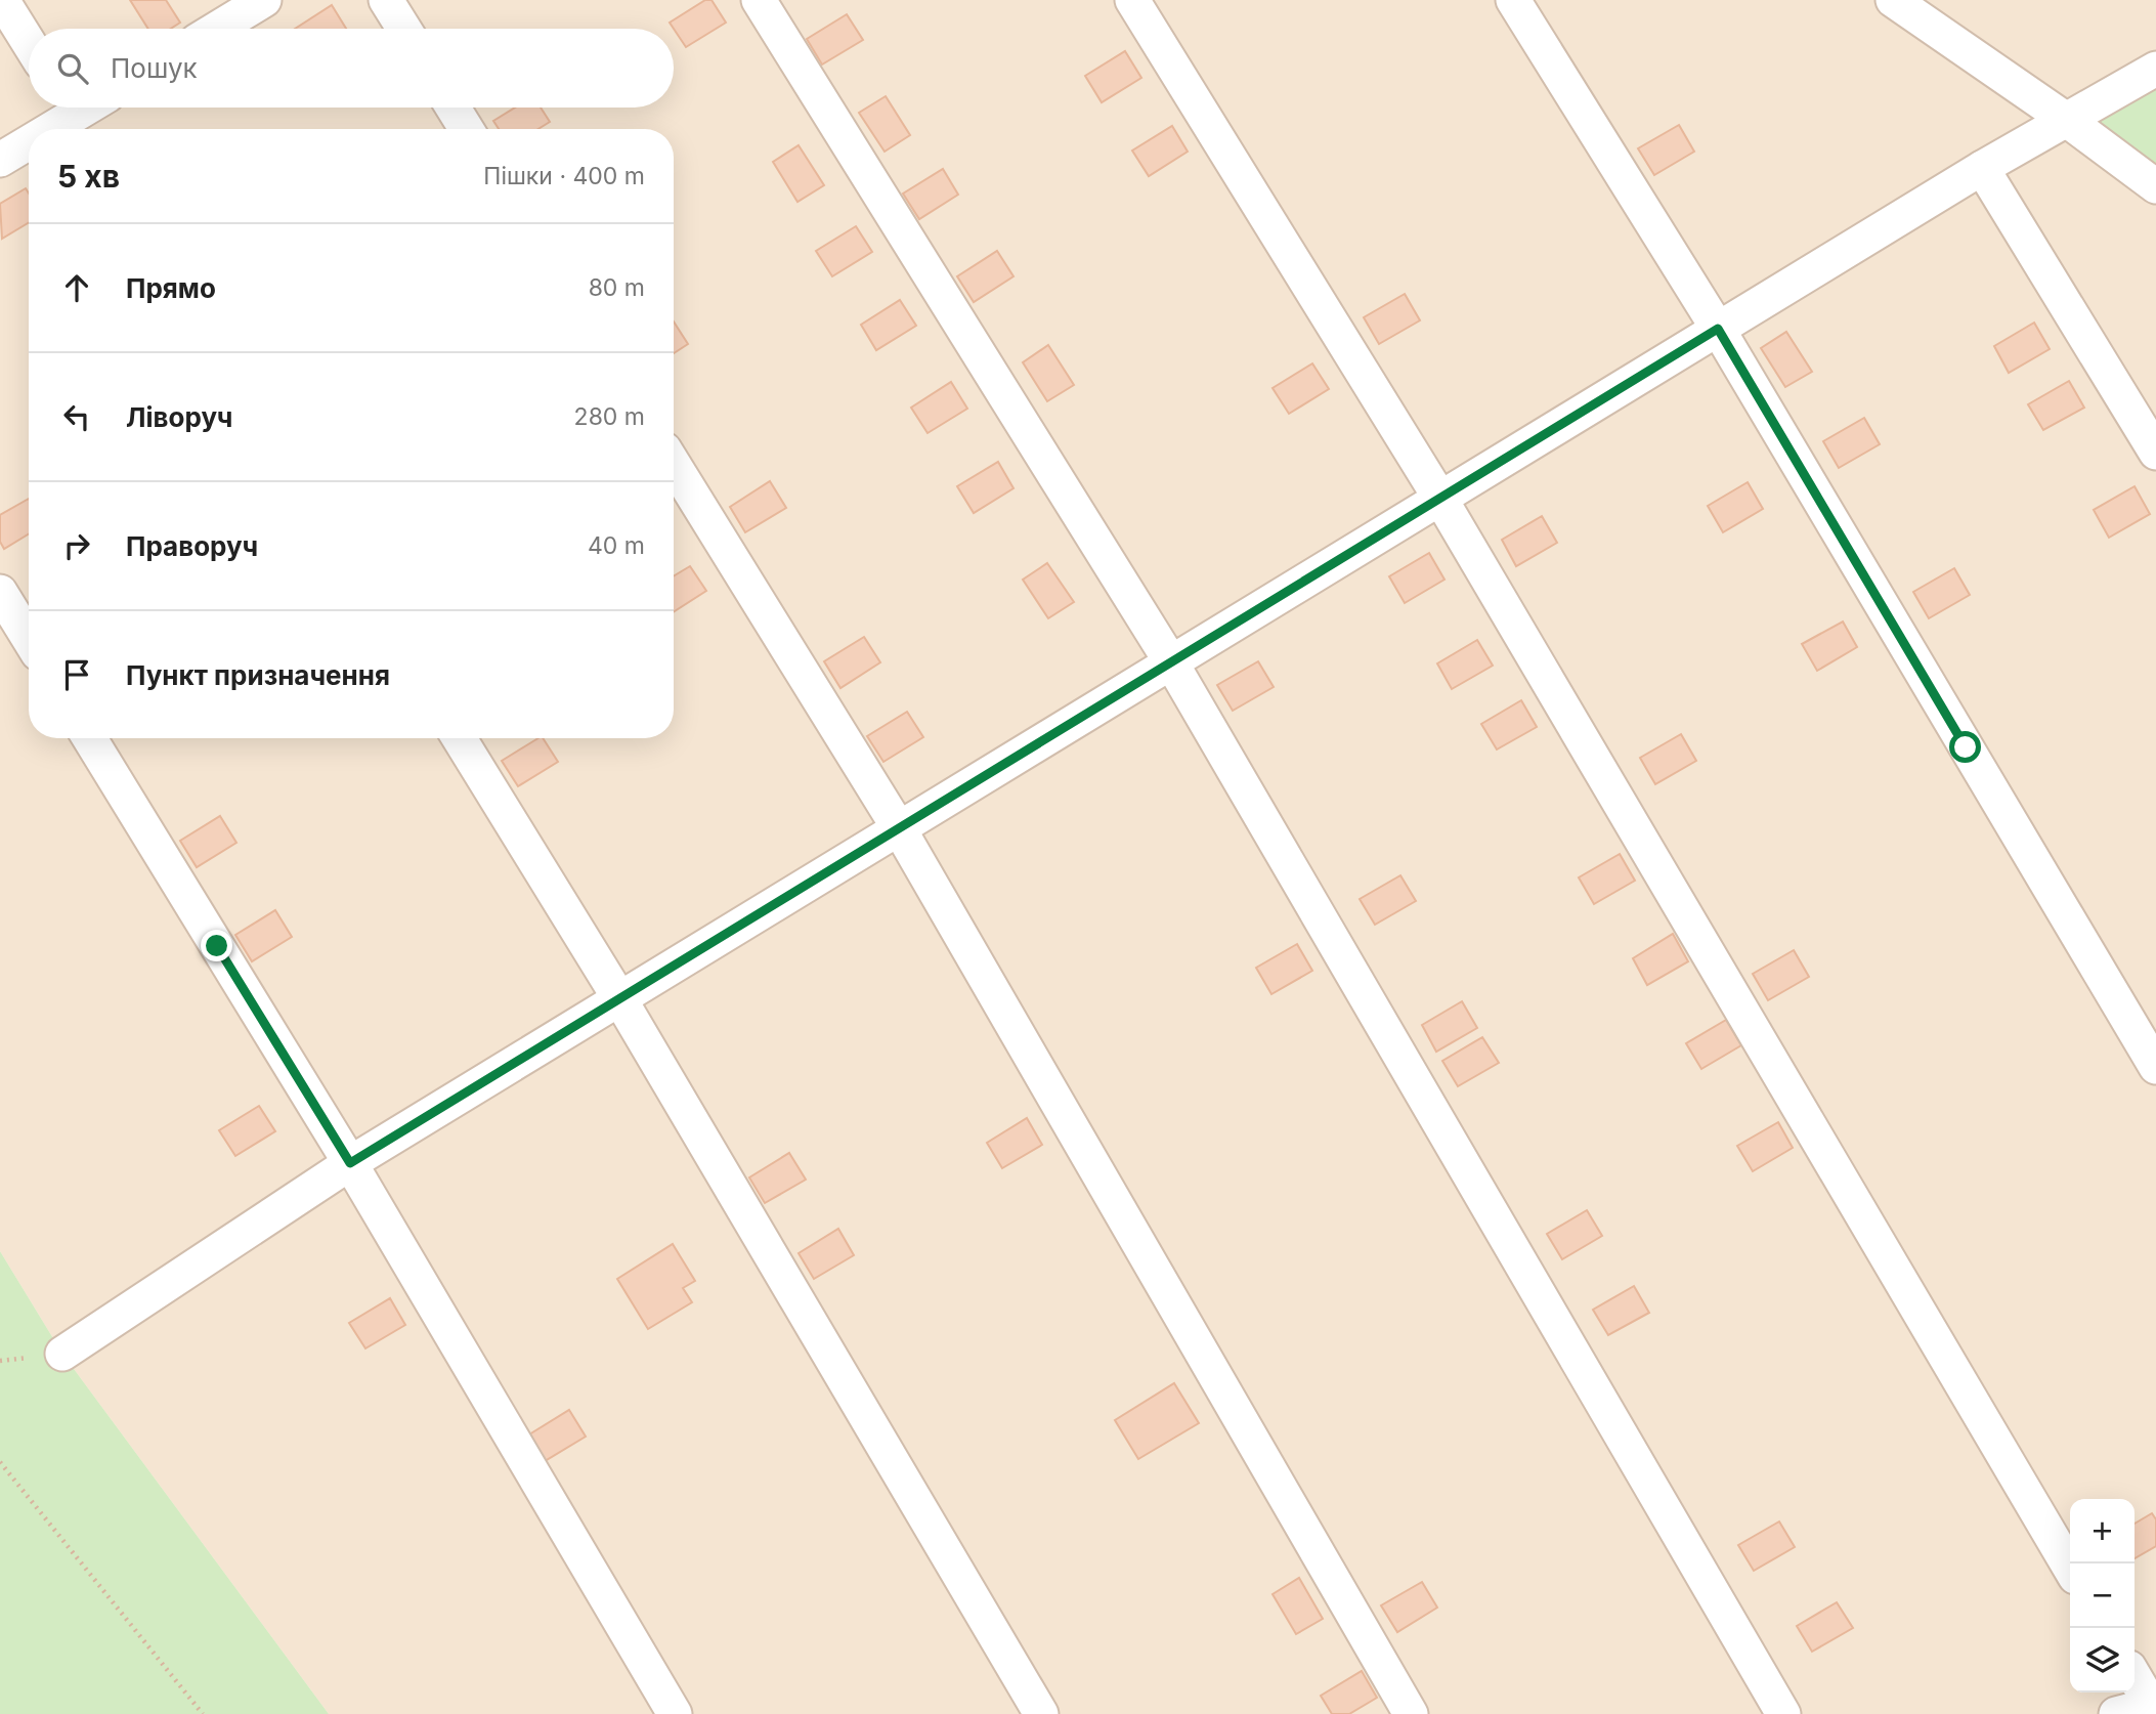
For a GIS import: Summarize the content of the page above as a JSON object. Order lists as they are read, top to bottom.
{
  "page": {
    "search": "Пошук",
    "heading": ["5 хв", "Пішки · 400 m"],
    "list": [
      ["Прямо", "80 m"],
      ["Ліворуч", "280 m"],
      ["Праворуч", "40 m"],
      "Пункт призначення"
    ],
    "map_buttons": ["+", "−"]
  }
}
